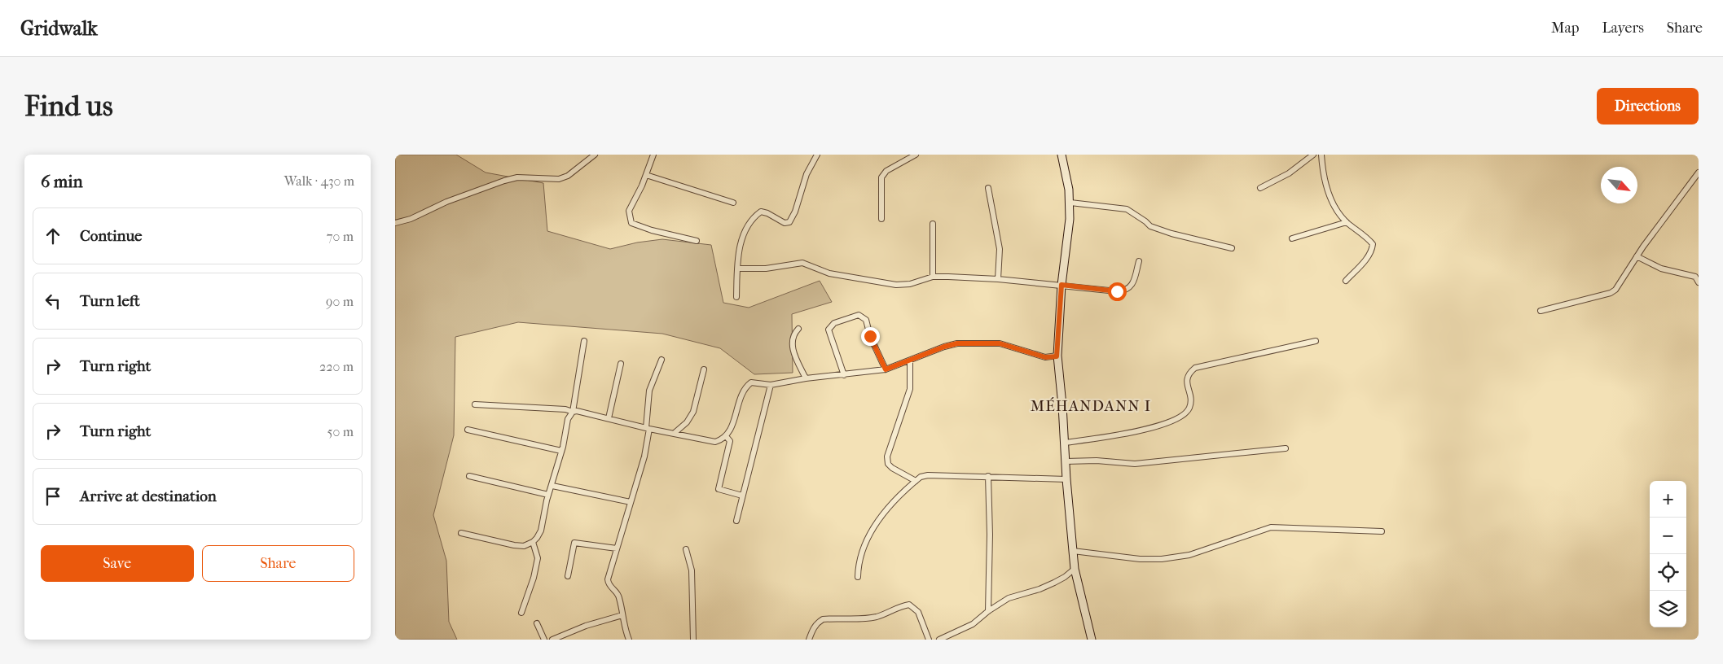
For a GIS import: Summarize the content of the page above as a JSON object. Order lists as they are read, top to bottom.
{
  "districts": ["MÉHANDANN I"],
  "north": "bottom right",
  "page": {
    "header": "Gridwalk",
    "nav": ["Map", "Layers", "Share"],
    "buttons": [
      "Directions",
      ["Save", "Share"]
    ],
    "title": "Find us",
    "heading": ["6 min", "Walk · 430 m"],
    "list": [
      ["Continue", "70 m"],
      ["Turn left", "90 m"],
      ["Turn right", "220 m"],
      ["Turn right", "50 m"],
      "Arrive at destination"
    ],
    "map_buttons": ["+", "−"]
  }
}
